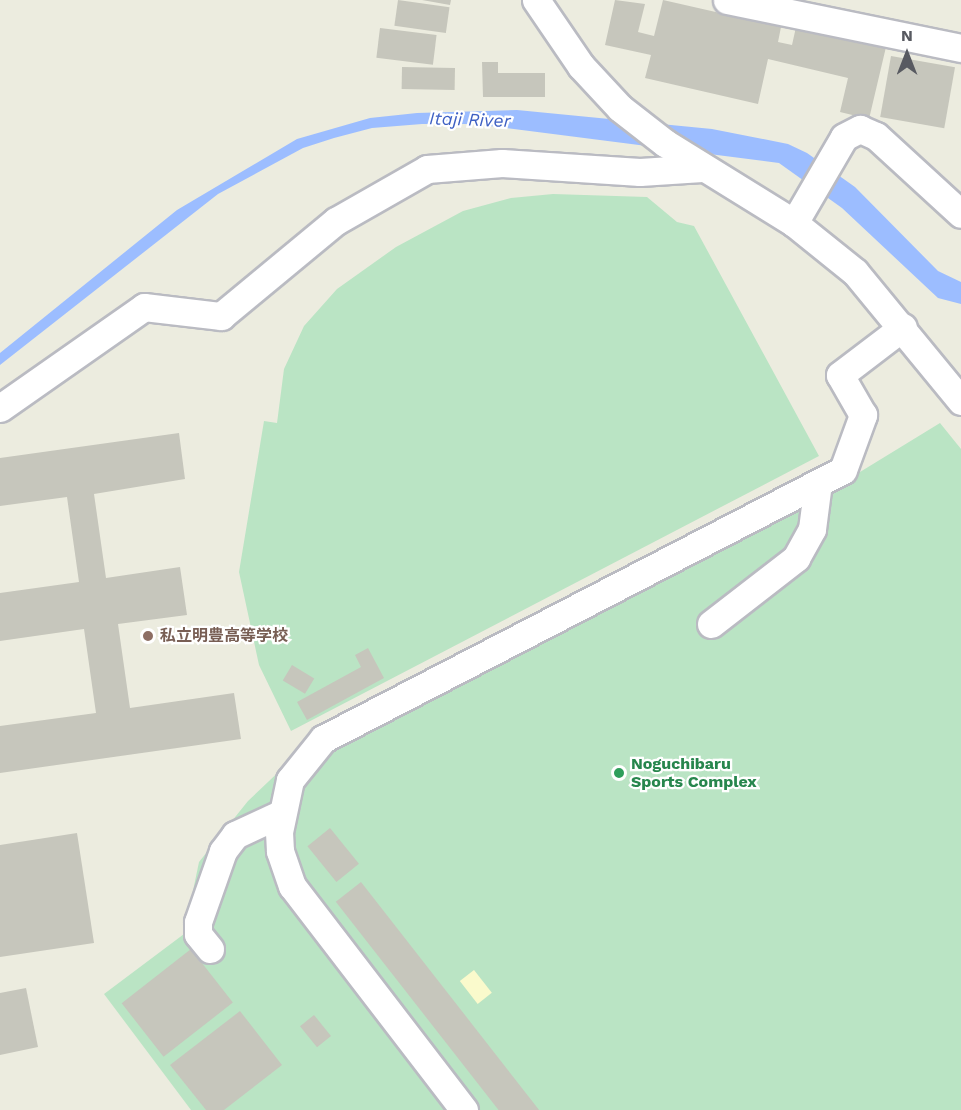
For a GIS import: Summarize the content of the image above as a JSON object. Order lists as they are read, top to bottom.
{
  "water": ["Itaji River"],
  "places": ["私立明豊高等学校", "Noguchibaru Sports Complex"],
  "north": "top"
}
